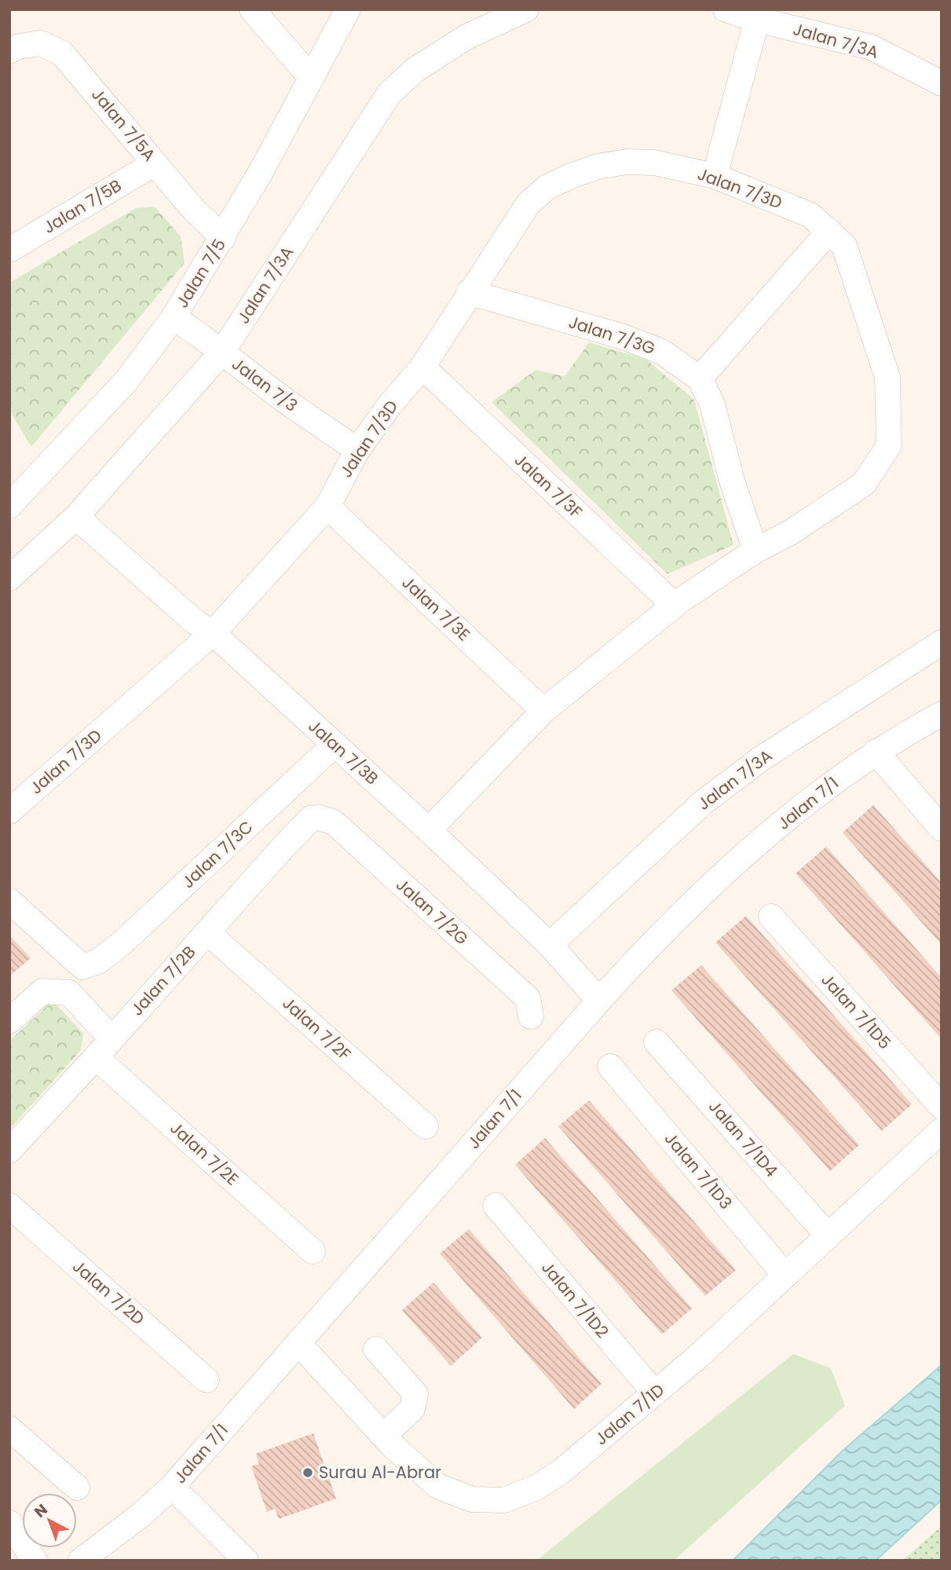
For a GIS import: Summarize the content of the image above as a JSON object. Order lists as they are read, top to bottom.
{
  "streets": {
    "street": [
      "Jalan 7/3A",
      "Jalan 7/5A",
      "Jalan 7/3D",
      "Jalan 7/5B",
      "Jalan 7/5",
      "Jalan 7/3G",
      "Jalan 7/3",
      "Jalan 7/3F",
      "Jalan 7/3E",
      "Jalan 7/3B",
      "Jalan 7/1",
      "Jalan 7/3C",
      "Jalan 7/2G",
      "Jalan 7/2B",
      "Jalan 7/1D5",
      "Jalan 7/2F",
      "Jalan 7/1D4",
      "Jalan 7/2E",
      "Jalan 7/1D3",
      "Jalan 7/2D",
      "Jalan 7/1D2",
      "Jalan 7/1D"
    ]
  },
  "crossings": [
    ["Jalan 7/3A", "Jalan 7/3"],
    ["Jalan 7/3A", "Jalan 7/3B"],
    ["Jalan 7/5A", "Jalan 7/5B"],
    ["Jalan 7/5A", "Jalan 7/5"],
    ["Jalan 7/3D", "Jalan 7/3G"],
    ["Jalan 7/3D", "Jalan 7/3"],
    ["Jalan 7/3D", "Jalan 7/3F"],
    ["Jalan 7/3D", "Jalan 7/3E"],
    ["Jalan 7/3D", "Jalan 7/3B"],
    ["Jalan 7/5", "Jalan 7/3"],
    ["Jalan 7/3B", "Jalan 7/1"],
    ["Jalan 7/3B", "Jalan 7/3C"],
    ["Jalan 7/1", "Jalan 7/1D"],
    ["Jalan 7/2G", "Jalan 7/2B"],
    ["Jalan 7/2B", "Jalan 7/2F"],
    ["Jalan 7/2B", "Jalan 7/2E"],
    ["Jalan 7/1D4", "Jalan 7/1D"],
    ["Jalan 7/1D3", "Jalan 7/1D"],
    ["Jalan 7/1D2", "Jalan 7/1D"]
  ],
  "places": ["Surau Al-Abrar"],
  "north": "top left"
}
